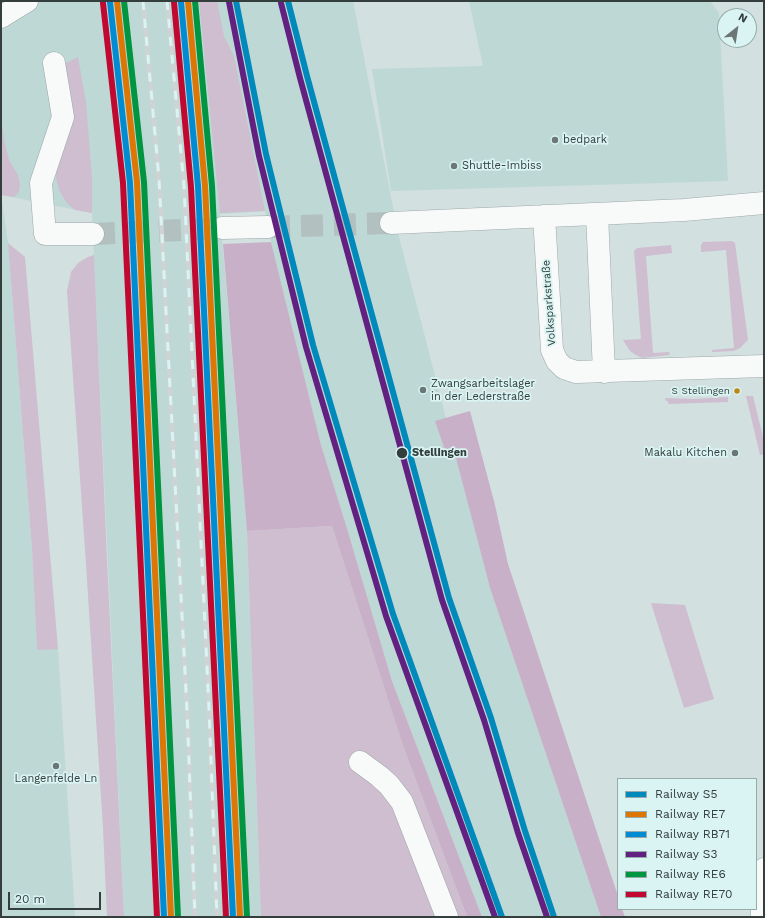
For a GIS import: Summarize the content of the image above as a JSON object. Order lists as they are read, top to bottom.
{
  "streets": {
    "main road": ["Volksparkstraße"]
  },
  "places": [
    "bedpark",
    "Shuttle-Imbiss",
    "Zwangsarbeitslager in der Lederstraße",
    "S Stellingen",
    "Stellingen",
    "Makalu Kitchen",
    "Langenfelde Ln"
  ],
  "lines": [
    "rail line S5",
    "rail line RE7",
    "rail line RE6",
    "rail line RB71",
    "rail line S3",
    "rail line RE70"
  ],
  "legend": [
    "Railway S5",
    "Railway RE7",
    "Railway RB71",
    "Railway S3",
    "Railway RE6",
    "Railway RE70"
  ],
  "scale_bar": "20 m",
  "north": "top right"
}
